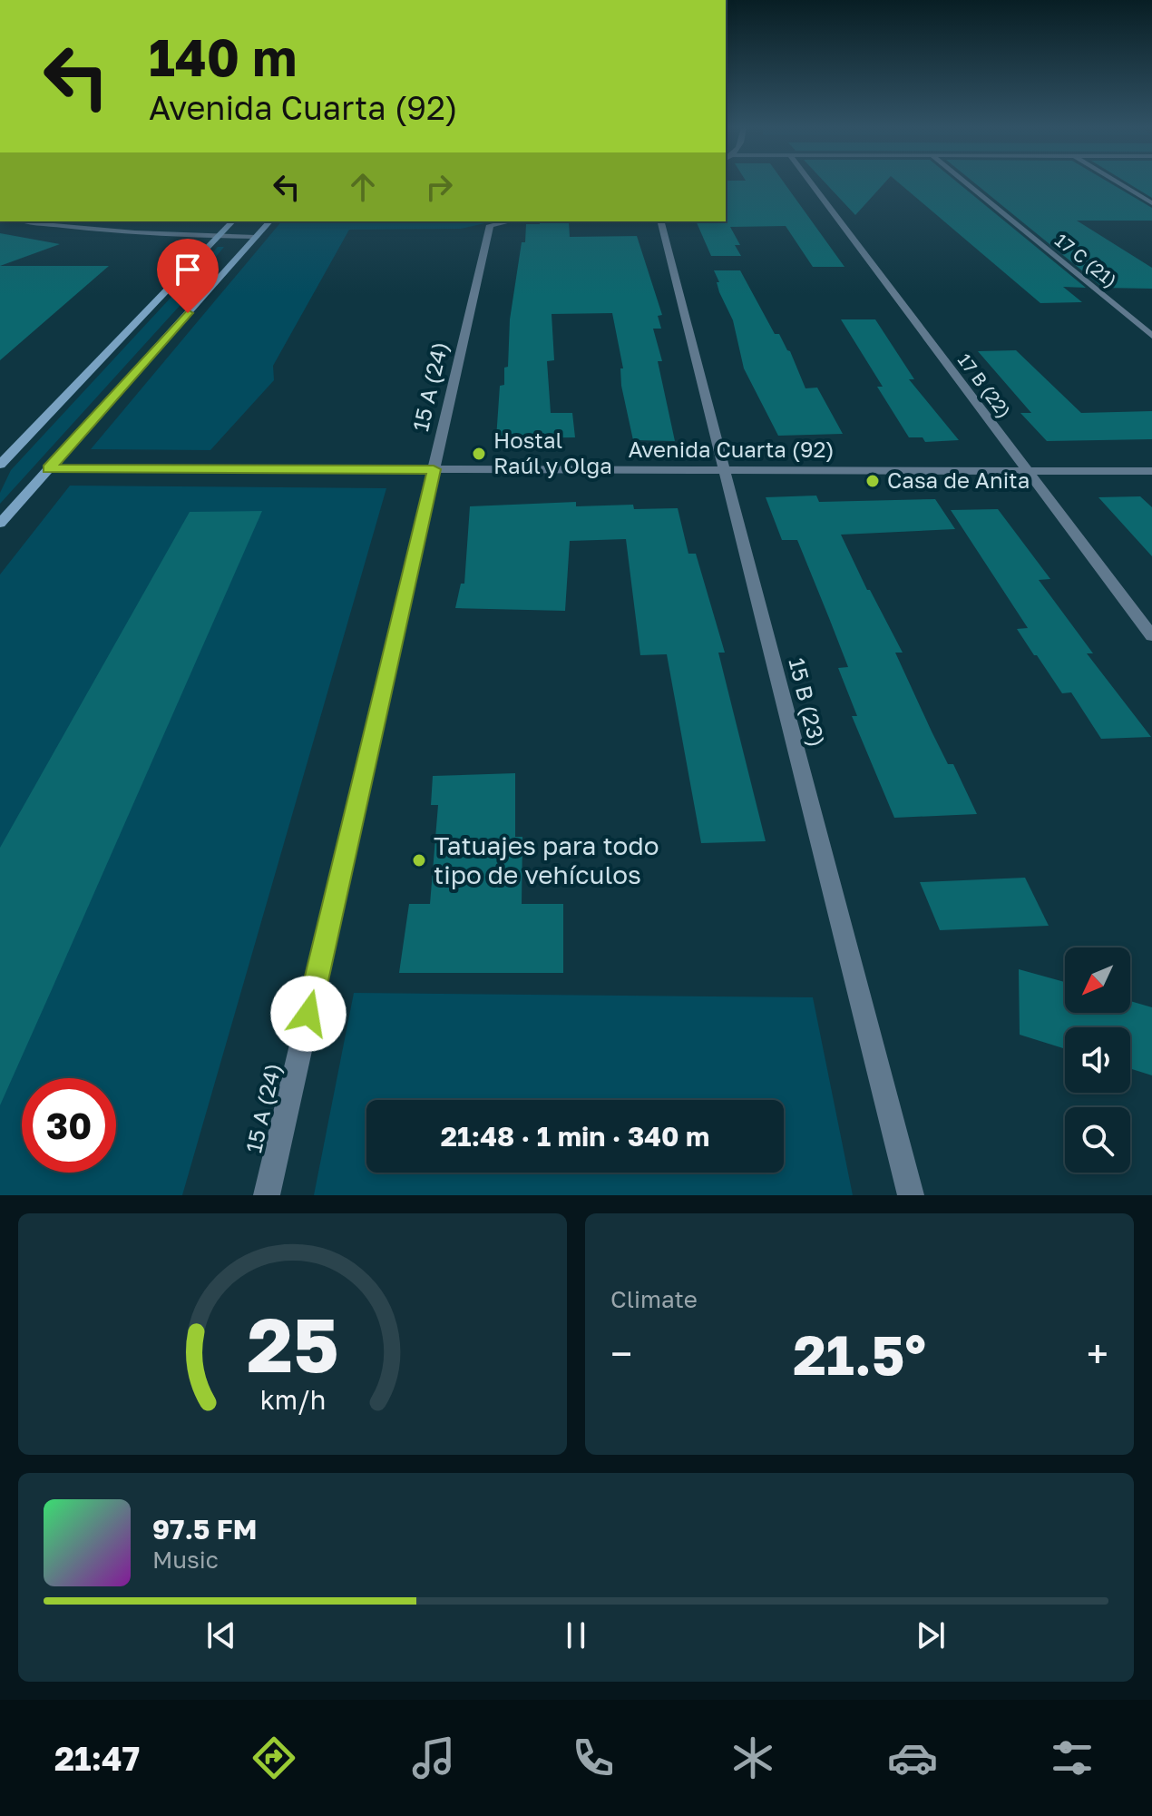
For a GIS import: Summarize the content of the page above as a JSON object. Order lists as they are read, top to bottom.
{
  "streets": {
    "street": [
      "17 C (21)",
      "17 B (22)",
      "15 A (24)",
      "Avenida Cuarta (92)",
      "15 B (23)"
    ]
  },
  "crossings": [
    ["17 B (22)", "Avenida Cuarta (92)"],
    ["15 A (24)", "Avenida Cuarta (92)"],
    ["Avenida Cuarta (92)", "15 B (23)"]
  ],
  "places": ["Hostal Raúl y Olga", "Casa de Anita", "Tatuajes para todo tipo de vehículos"],
  "north": "bottom left",
  "page": {
    "turn": ["140 m", "Avenida Cuarta (92)"],
    "limit": "30",
    "trip": "21:48 · 1 min · 340 m",
    "tile": "Climate",
    "heat": ["−", "21.5°", "+"],
    "song": ["97.5 FM", "Music"],
    "tabs": "21:47",
    "gauge": ["25", "km/h"]
  }
}
